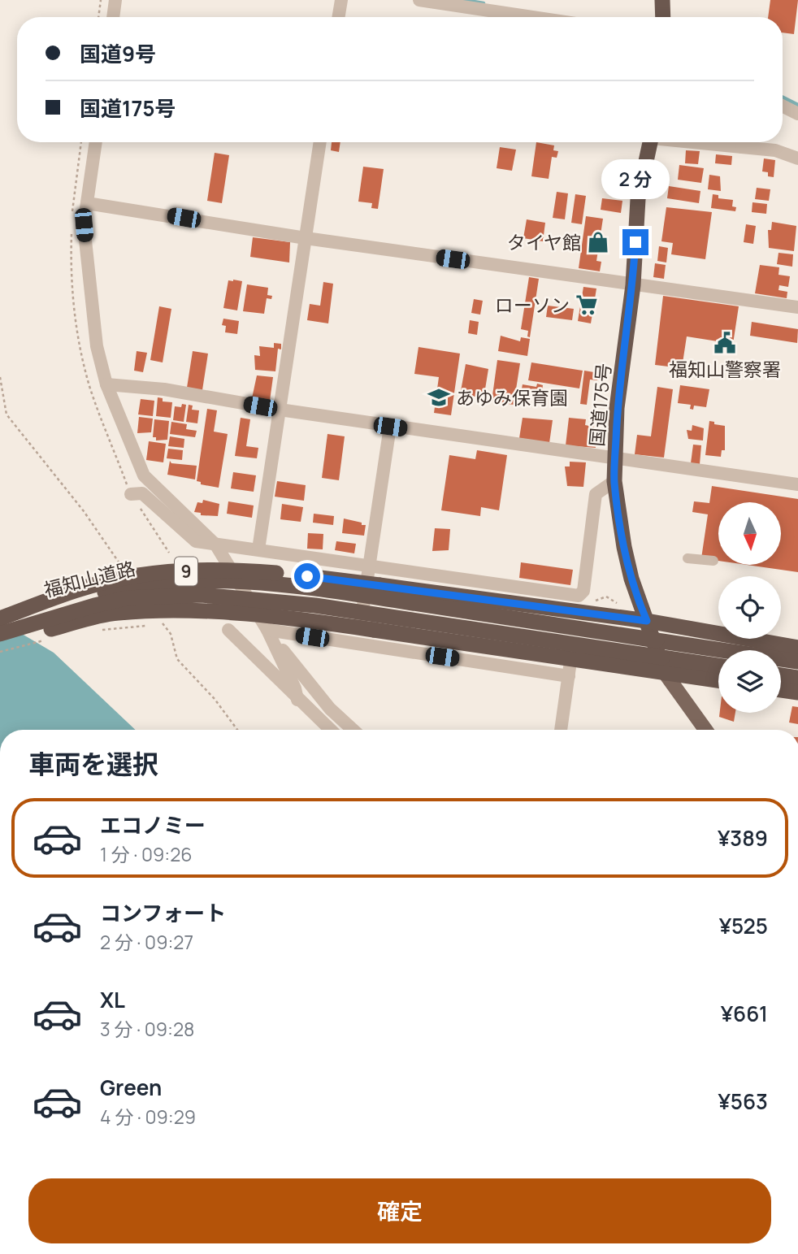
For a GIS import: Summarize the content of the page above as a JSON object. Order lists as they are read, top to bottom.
{
  "streets": {
    "highway": ["国道175号", "9", "福知山道路"]
  },
  "crossings": [
    ["国道175号", "9"]
  ],
  "places": {
    "shop": ["タイヤ館"],
    "supermarket": ["ローソン"],
    "public building": ["福知山警察署"],
    "school or university": ["あゆみ保育園"]
  },
  "north": "bottom",
  "page": {
    "banner": ["国道9号", "国道175号"],
    "bubble": "2 分",
    "heading": "車両を選択",
    "list": [
      {
        "name": "エコノミー",
        "note": "1 分 · 09:26",
        "value": "¥389"
      },
      {
        "name": "コンフォート",
        "note": "2 分 · 09:27",
        "value": "¥525"
      },
      {
        "name": "XL",
        "note": "3 分 · 09:28",
        "value": "¥661"
      },
      {
        "name": "Green",
        "note": "4 分 · 09:29",
        "value": "¥563"
      }
    ],
    "buttons": "確定"
  }
}
